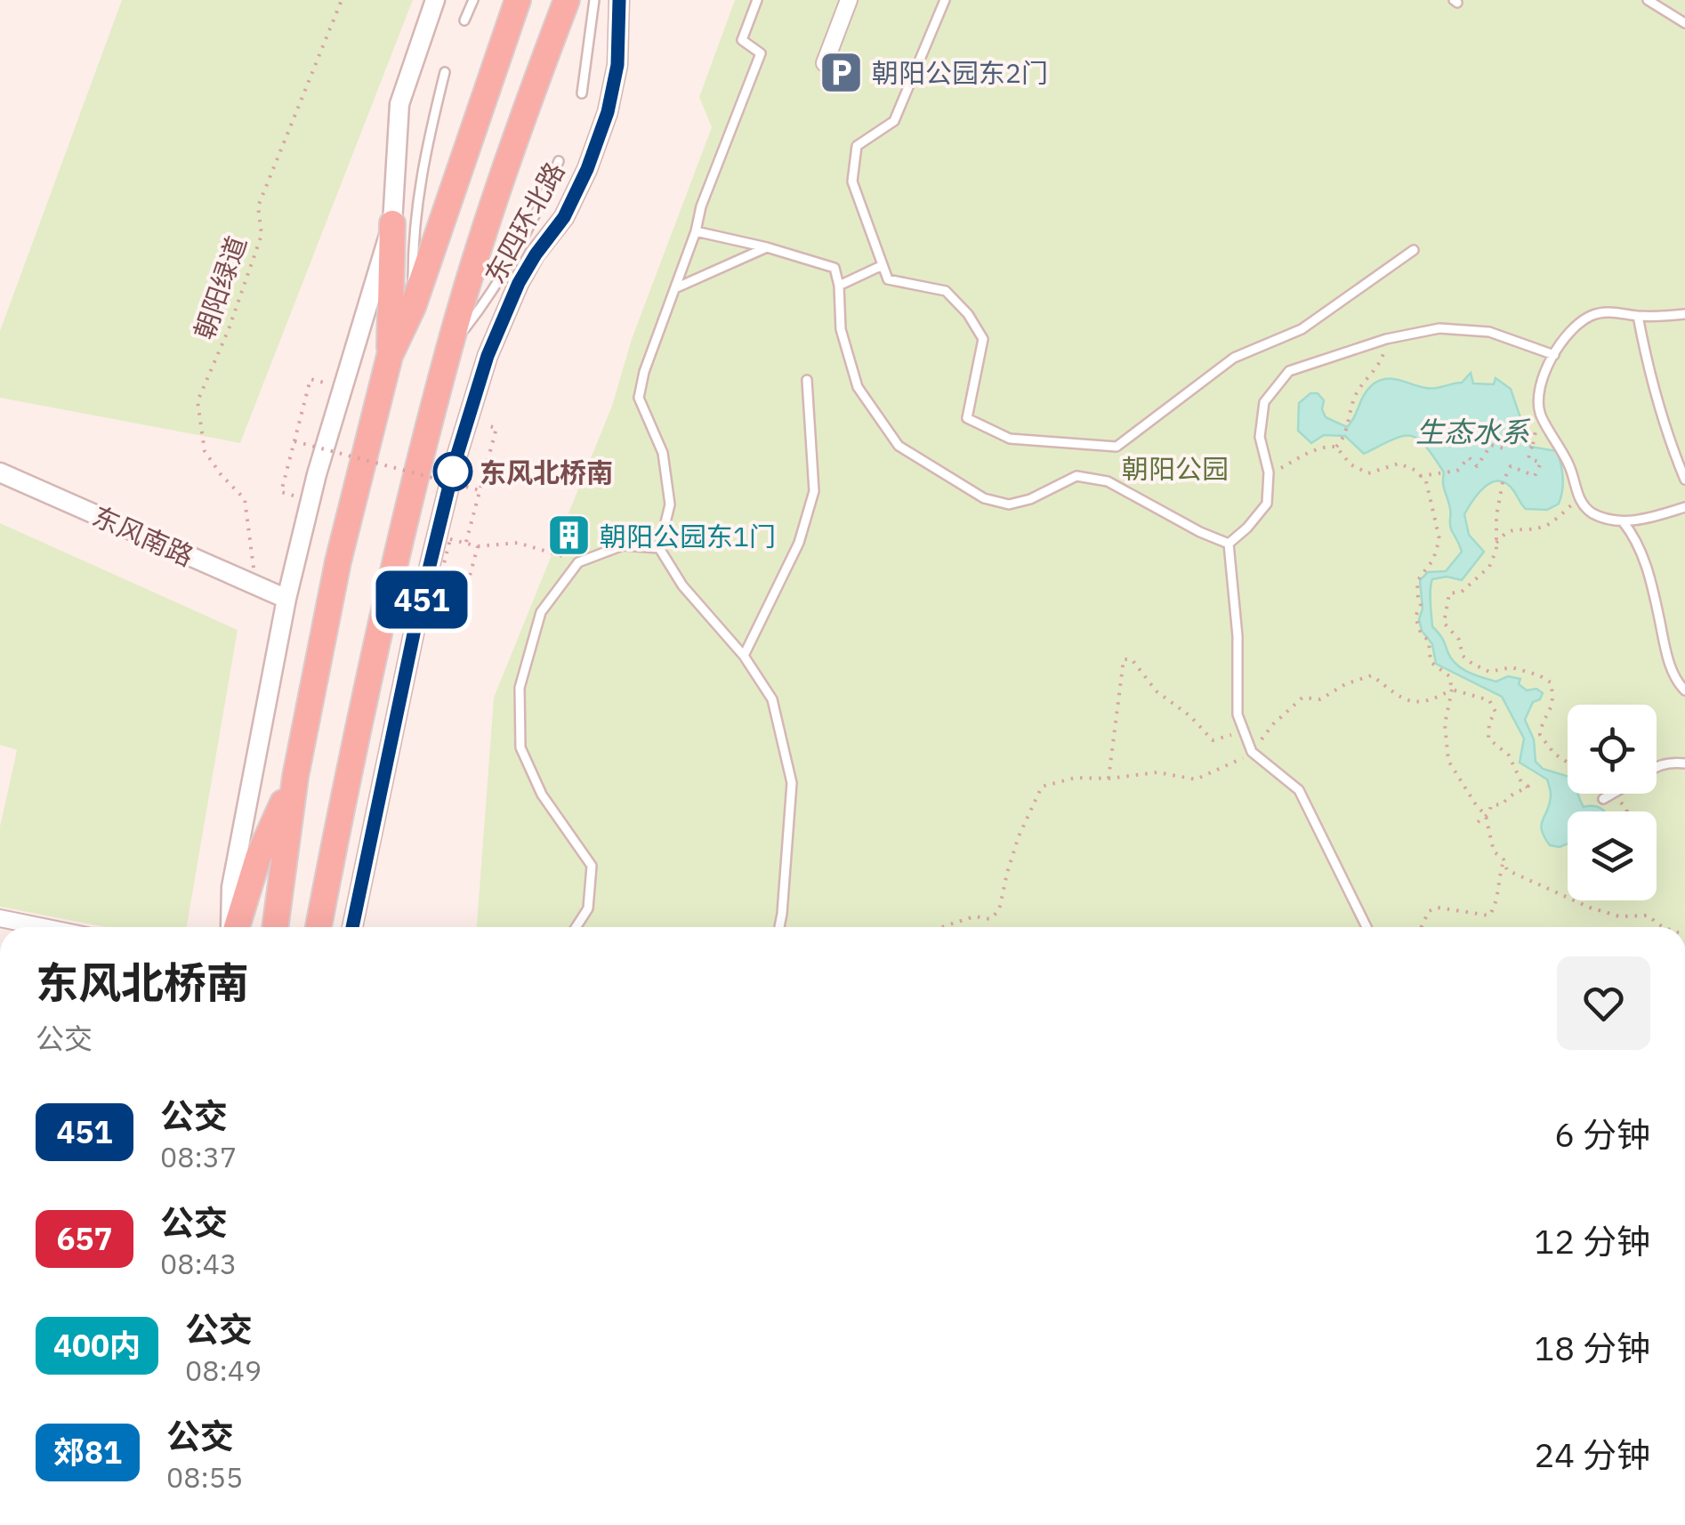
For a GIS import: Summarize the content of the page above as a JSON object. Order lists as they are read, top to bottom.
{
  "streets": {
    "highway": ["东四环北路"],
    "street": ["东风南路"],
    "path": ["朝阳绿道"]
  },
  "crossings": [
    ["朝阳绿道", "东风南路"]
  ],
  "water": ["生态水系"],
  "parks": ["朝阳公园"],
  "places": {
    "parking": ["朝阳公园东2门"],
    "other": ["东风北桥南"],
    "building": ["朝阳公园东1门"]
  },
  "lines": ["bus line 451"],
  "page": {
    "on_map": "451",
    "heading": ["东风北桥南", "公交"],
    "list": [
      {
        "mark": "451",
        "name": "公交",
        "note": "08:37",
        "value": "6 分钟"
      },
      {
        "mark": "657",
        "name": "公交",
        "note": "08:43",
        "value": "12 分钟"
      },
      {
        "mark": "400内",
        "name": "公交",
        "note": "08:49",
        "value": "18 分钟"
      },
      {
        "mark": "郊81",
        "name": "公交",
        "note": "08:55",
        "value": "24 分钟"
      }
    ]
  }
}
